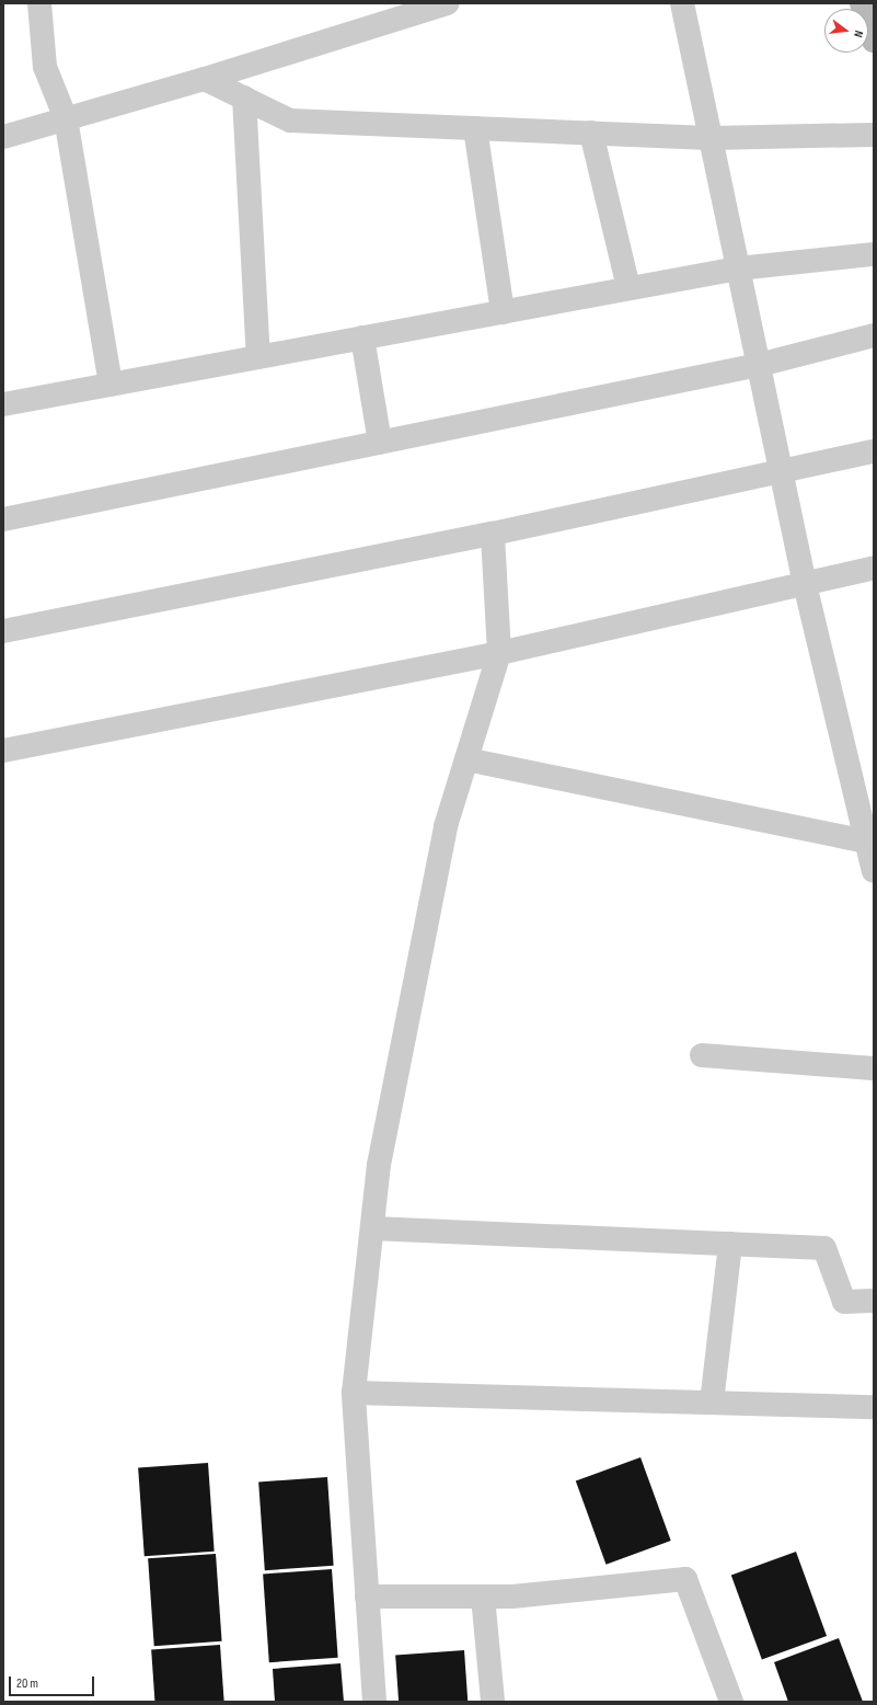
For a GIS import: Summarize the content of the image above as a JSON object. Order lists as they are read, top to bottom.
{
  "scale_bar": "20 m",
  "north": "right"
}
